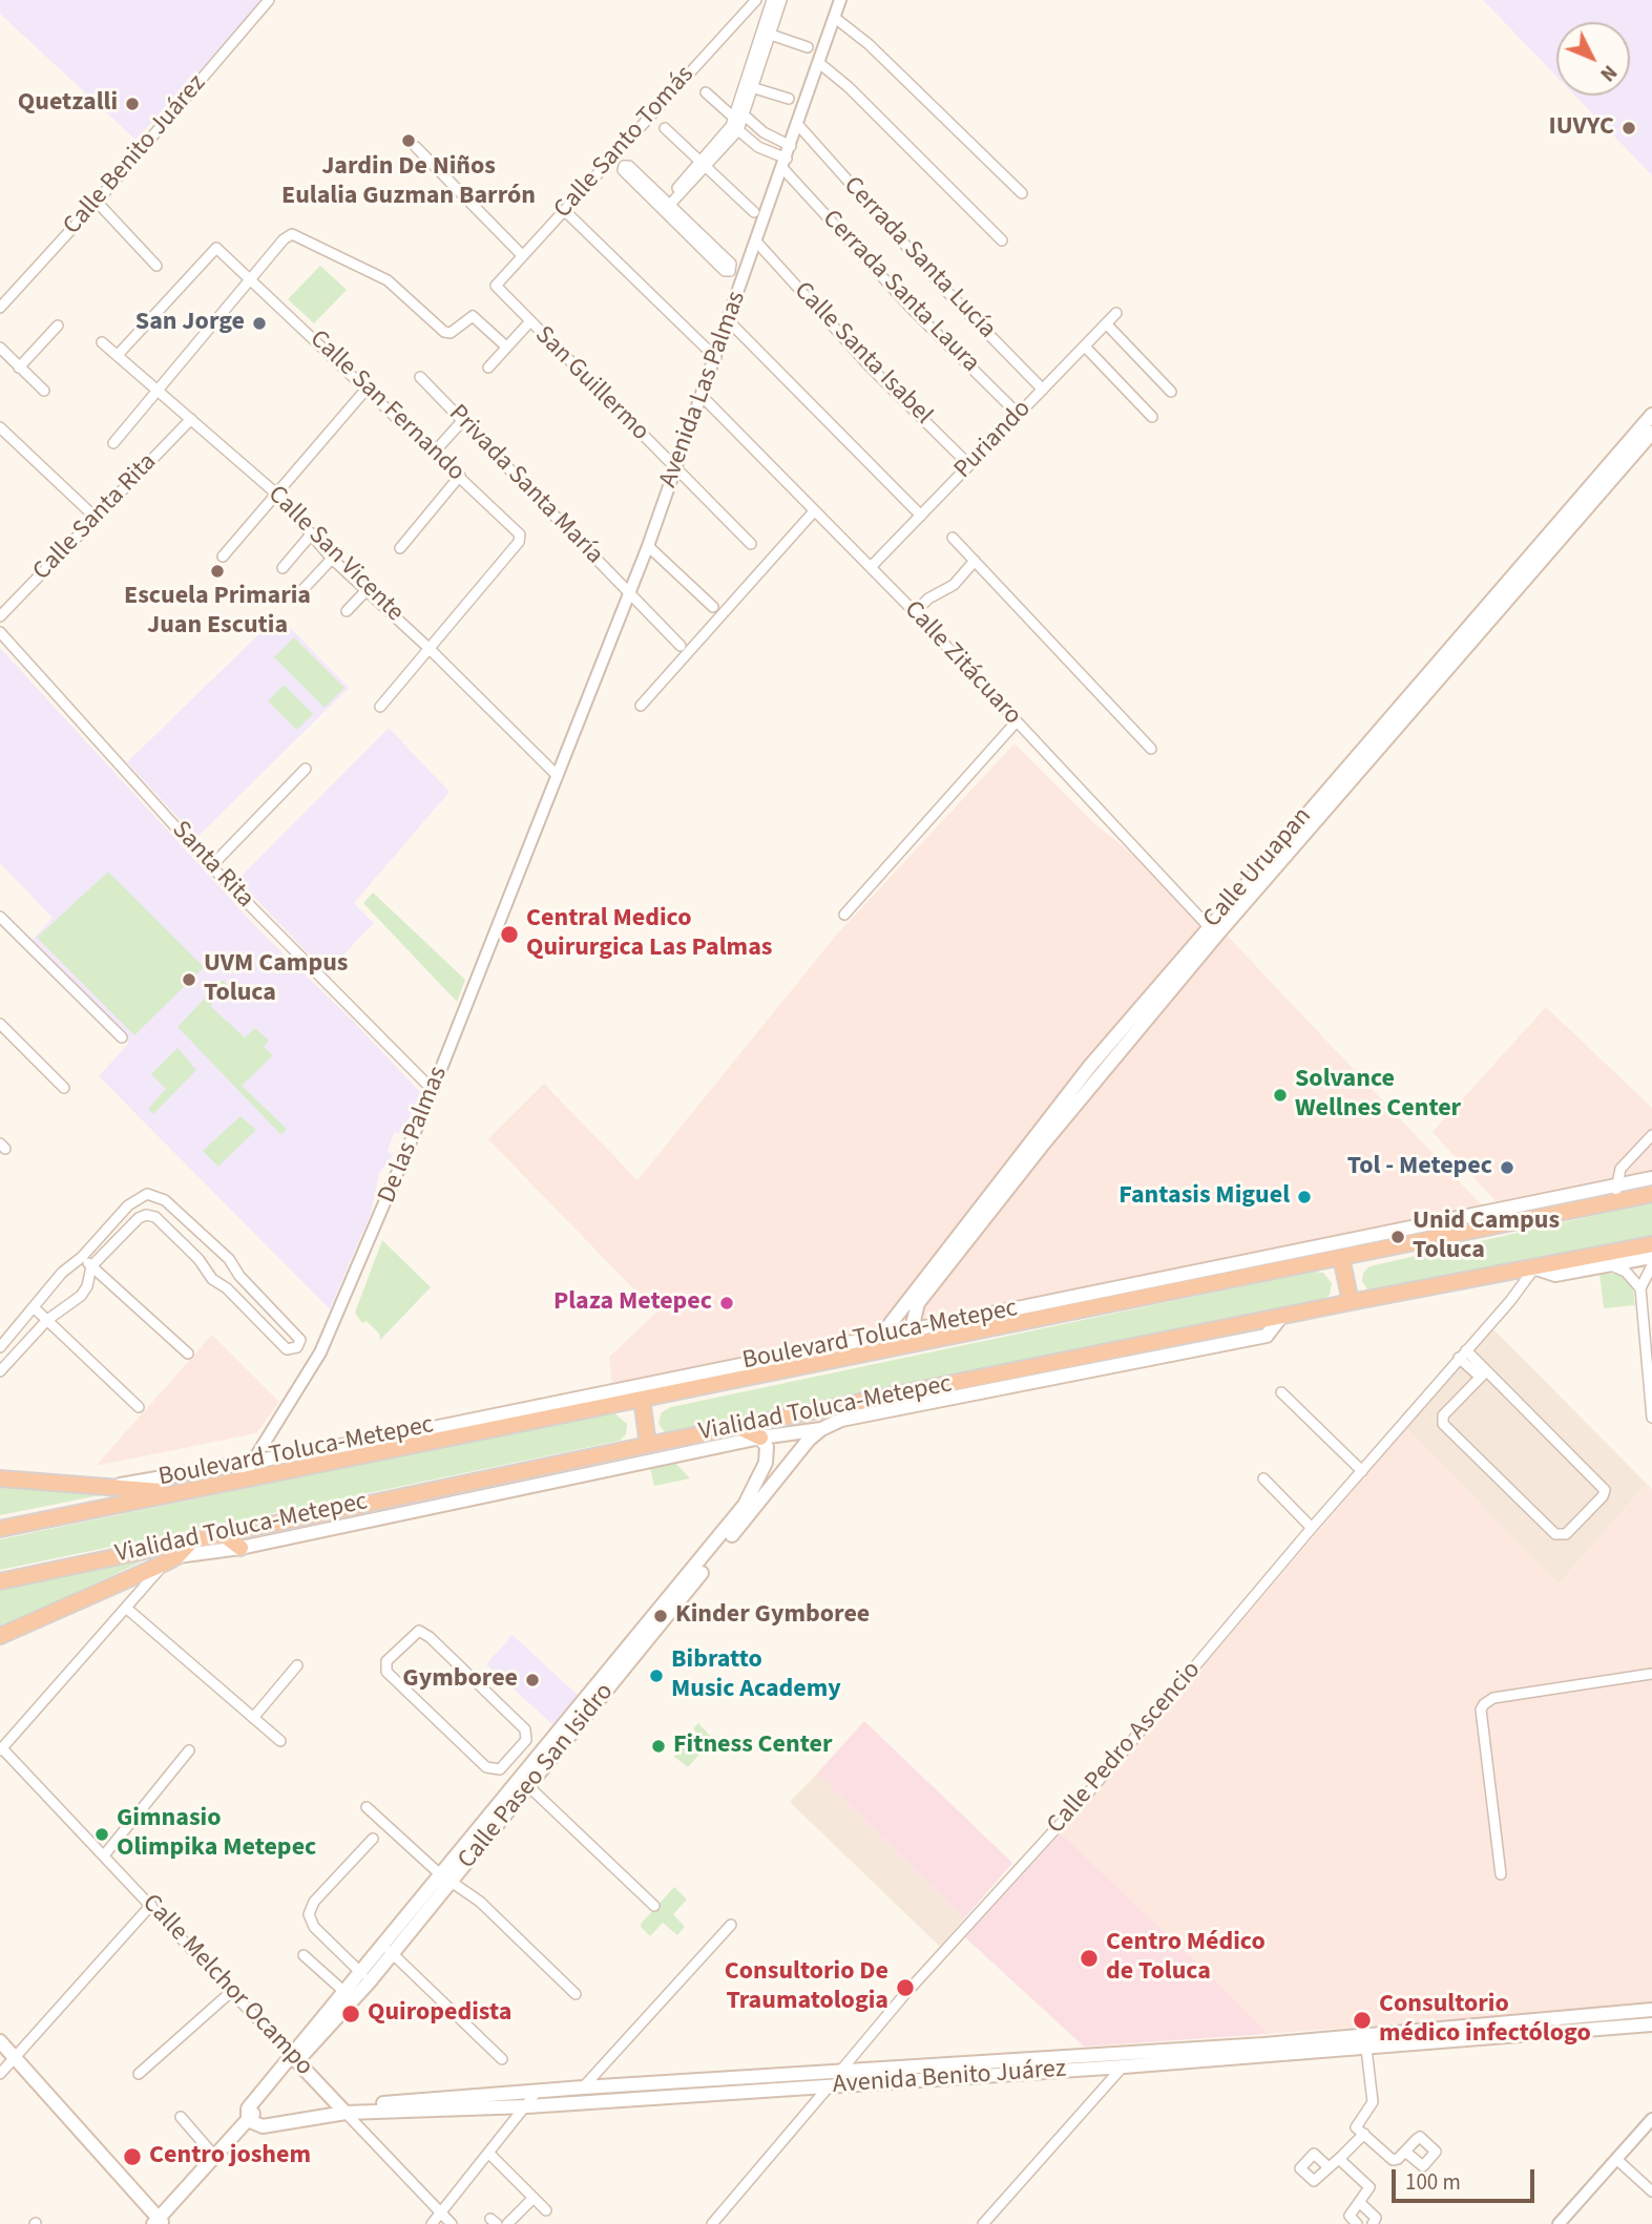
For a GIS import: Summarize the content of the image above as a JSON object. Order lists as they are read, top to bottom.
{
  "streets": {
    "highway": ["Vialidad Toluca-Metepec"],
    "main road": [
      "Calle Uruapan",
      "Boulevard Toluca-Metepec",
      "Calle Paseo San Isidro",
      "Calle Melchor Ocampo",
      "Avenida Benito Juárez"
    ],
    "street": [
      "Calle Santo Tomás",
      "Calle Benito Juárez",
      "Cerrada Santa Lucía",
      "Cerrada Santa Laura",
      "Calle Santa Isabel",
      "San Guillermo",
      "Avenida Las Palmas",
      "Calle San Fernando",
      "Puriando",
      "Privada Santa María",
      "Calle Santa Rita",
      "Calle San Vicente",
      "Calle Zitácuaro",
      "Santa Rita",
      "De las Palmas",
      "Calle Pedro Ascencio"
    ]
  },
  "crossings": [
    ["Calle Santo Tomás", "San Guillermo"],
    ["Cerrada Santa Lucía", "Avenida Las Palmas"],
    ["Cerrada Santa Lucía", "Puriando"],
    ["Cerrada Santa Laura", "Avenida Las Palmas"],
    ["Cerrada Santa Laura", "Puriando"],
    ["Calle Santa Isabel", "Avenida Las Palmas"],
    ["Calle Santa Isabel", "Puriando"],
    ["San Guillermo", "Avenida Las Palmas"],
    ["Avenida Las Palmas", "Privada Santa María"],
    ["Avenida Las Palmas", "Calle San Vicente"],
    ["Avenida Las Palmas", "Calle Zitácuaro"],
    ["Avenida Las Palmas", "De las Palmas"],
    ["Calle San Fernando", "Calle San Vicente"],
    ["Puriando", "Calle Zitácuaro"],
    ["Calle Santa Rita", "Calle San Vicente"],
    ["Calle San Vicente", "De las Palmas"],
    ["Calle Zitácuaro", "Calle Uruapan"],
    ["Santa Rita", "De las Palmas"],
    ["Calle Uruapan", "Boulevard Toluca-Metepec"],
    ["De las Palmas", "Boulevard Toluca-Metepec"],
    ["De las Palmas", "Vialidad Toluca-Metepec"],
    ["Boulevard Toluca-Metepec", "Vialidad Toluca-Metepec"],
    ["Vialidad Toluca-Metepec", "Calle Pedro Ascencio"],
    ["Calle Pedro Ascencio", "Avenida Benito Juárez"],
    ["Calle Paseo San Isidro", "Calle Melchor Ocampo"],
    ["Calle Paseo San Isidro", "Avenida Benito Juárez"],
    ["Calle Melchor Ocampo", "Avenida Benito Juárez"]
  ],
  "places": [
    "Quetzalli",
    "IUVYC",
    "Jardin De Niños Eulalia Guzman Barrón",
    "San Jorge",
    "Escuela Primaria Juan Escutia",
    "Central Medico Quirurgica Las Palmas",
    "UVM Campus Toluca",
    "Solvance Wellnes Center",
    "Tol - Metepec",
    "Fantasis Miguel",
    "Unid Campus Toluca",
    "Plaza Metepec",
    "Kinder Gymboree",
    "Bibratto Music Academy",
    "Gymboree",
    "Fitness Center",
    "Gimnasio Olimpika Metepec",
    "Centro Médico de Toluca",
    "Consultorio De Traumatologia",
    "Quiropedista",
    "Consultorio médico infectólogo",
    "Centro joshem"
  ],
  "scale_bar": "100 m",
  "north": "bottom right"
}
